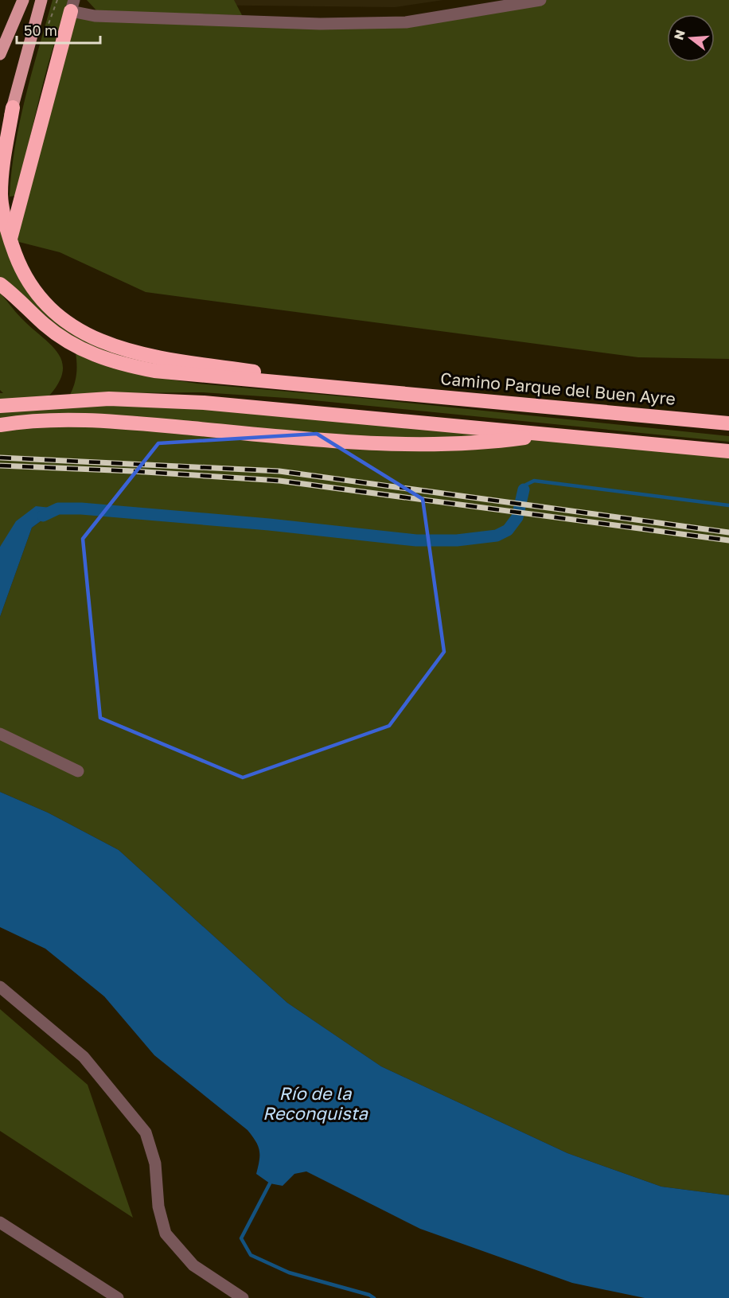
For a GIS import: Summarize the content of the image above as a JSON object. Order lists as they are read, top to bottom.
{
  "streets": {
    "highway": ["Camino Parque del Buen Ayre"]
  },
  "water": ["Río de la Reconquista"],
  "scale_bar": "50 m",
  "north": "left"
}
